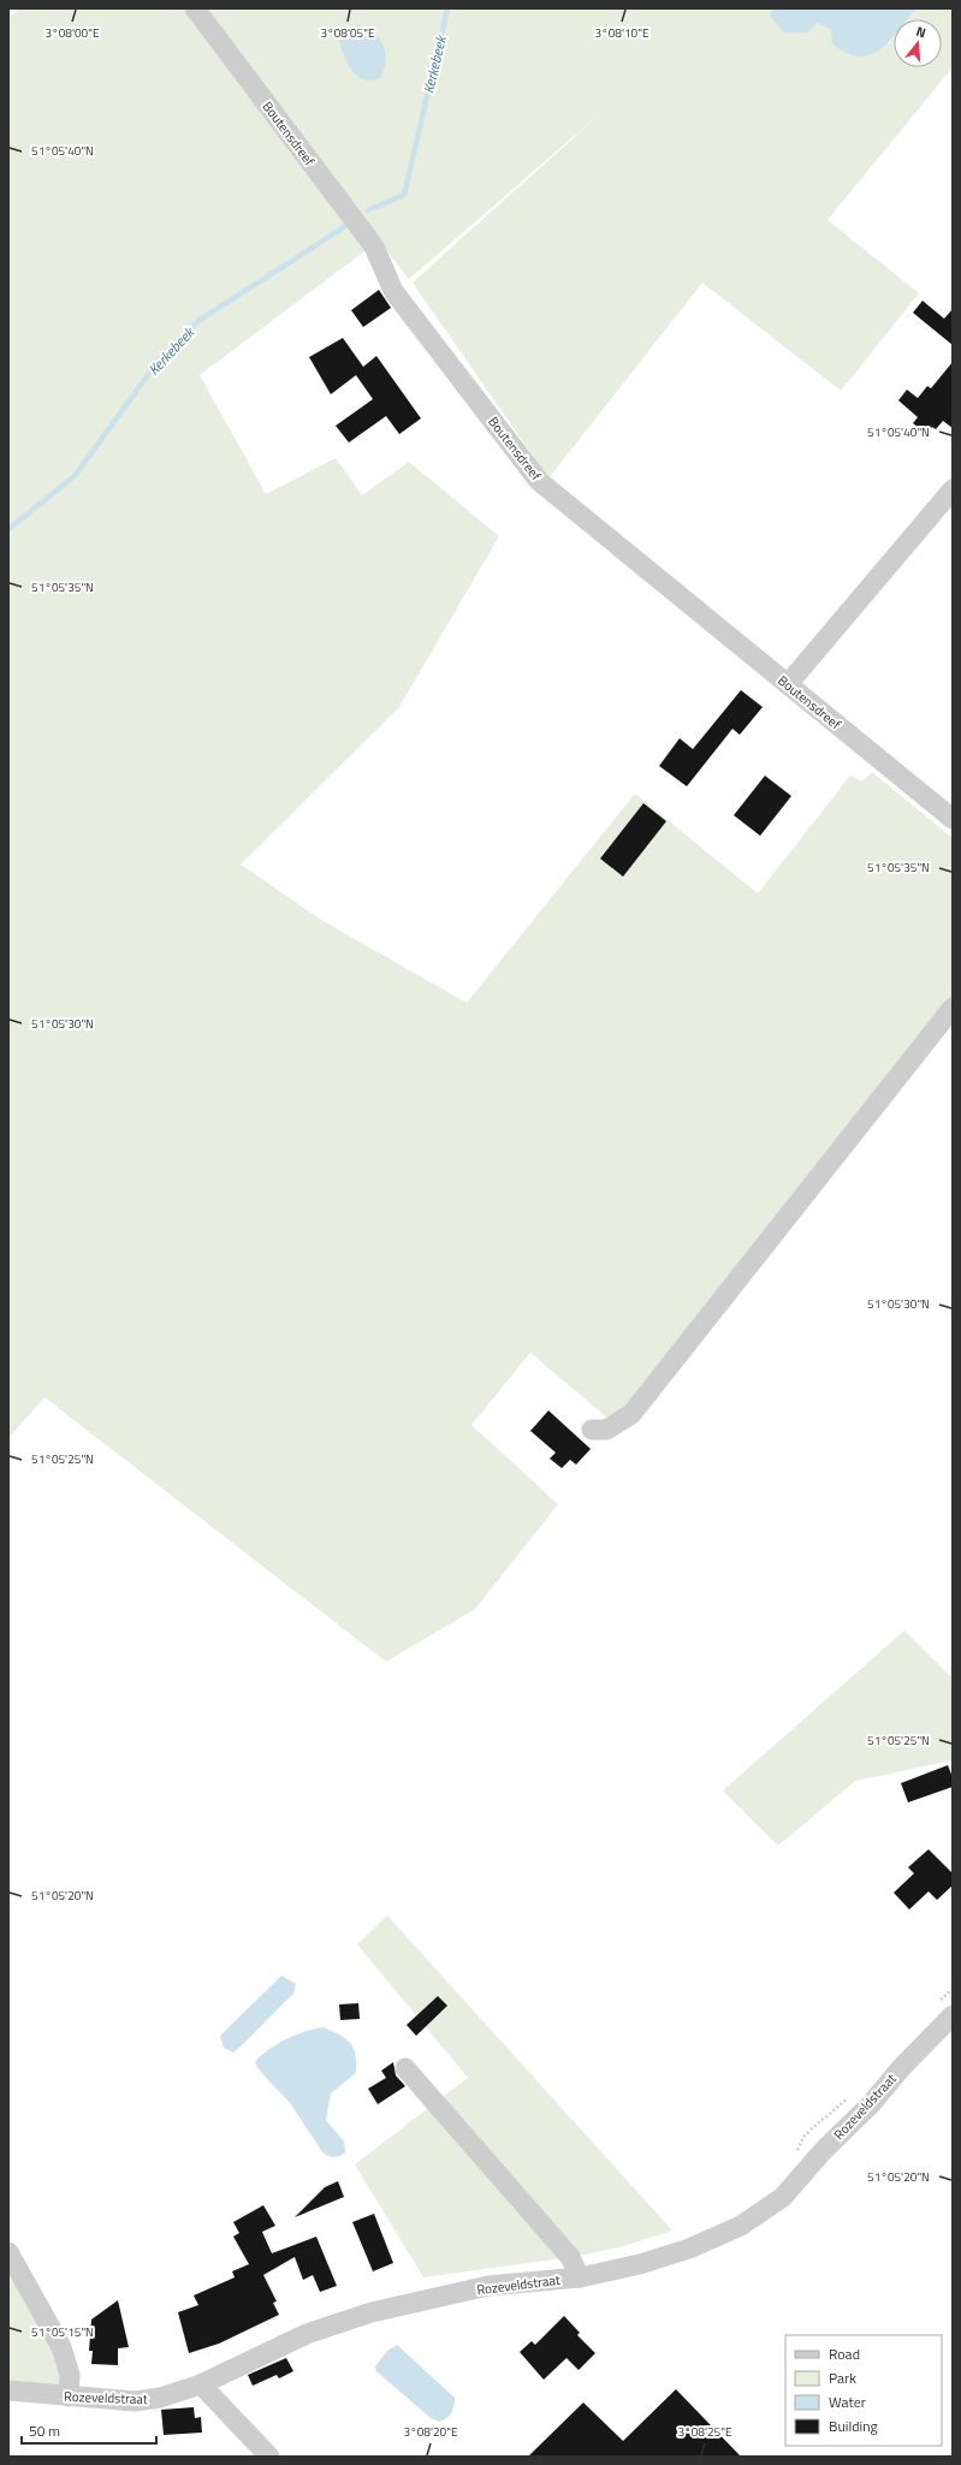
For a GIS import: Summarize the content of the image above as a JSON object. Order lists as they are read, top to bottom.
{
  "streets": {
    "street": ["Boutensdreef", "Rozeveldstraat"]
  },
  "water": ["Kerkebeek"],
  "legend": [
    "Road",
    "Park",
    "Water",
    "Building"
  ],
  "scale_bar": "50 m",
  "north": "top",
  "coordinates": [
    "3°08'00\"E",
    "3°08'05\"E",
    "3°08'10\"E",
    "51°05'40\"N",
    "51°05'35\"N",
    "51°05'30\"N",
    "51°05'25\"N",
    "51°05'20\"N",
    "51°05'15\"N",
    "3°08'20\"E",
    "3°08'25\"E"
  ]
}
